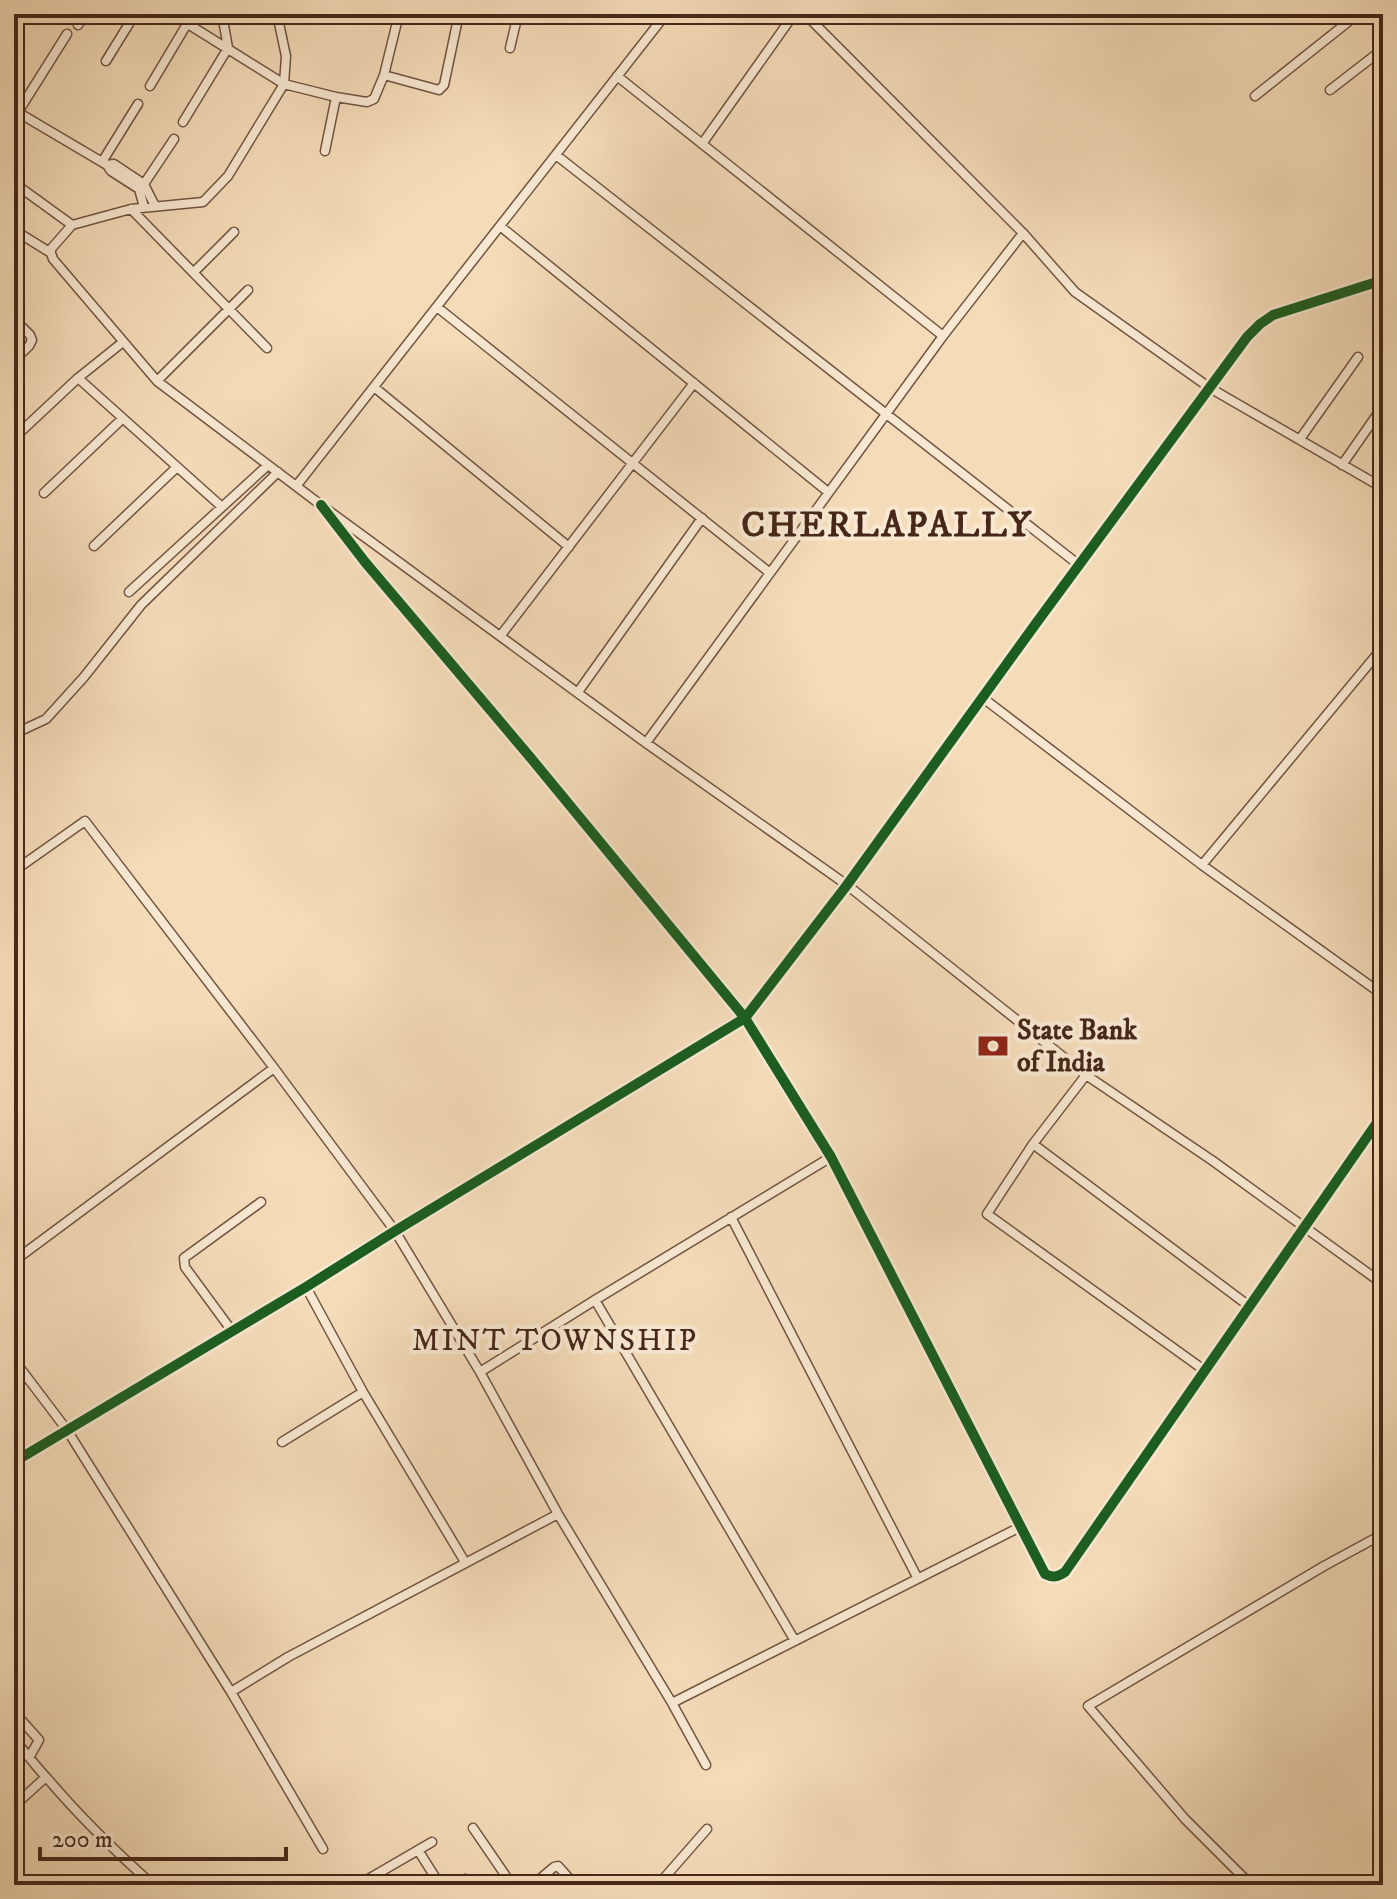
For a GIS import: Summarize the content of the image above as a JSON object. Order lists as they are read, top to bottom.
{
  "districts": ["CHERLAPALLY", "MINT TOWNSHIP"],
  "places": {
    "bank": ["State Bank of India"]
  },
  "scale_bar": "200 m"
}
